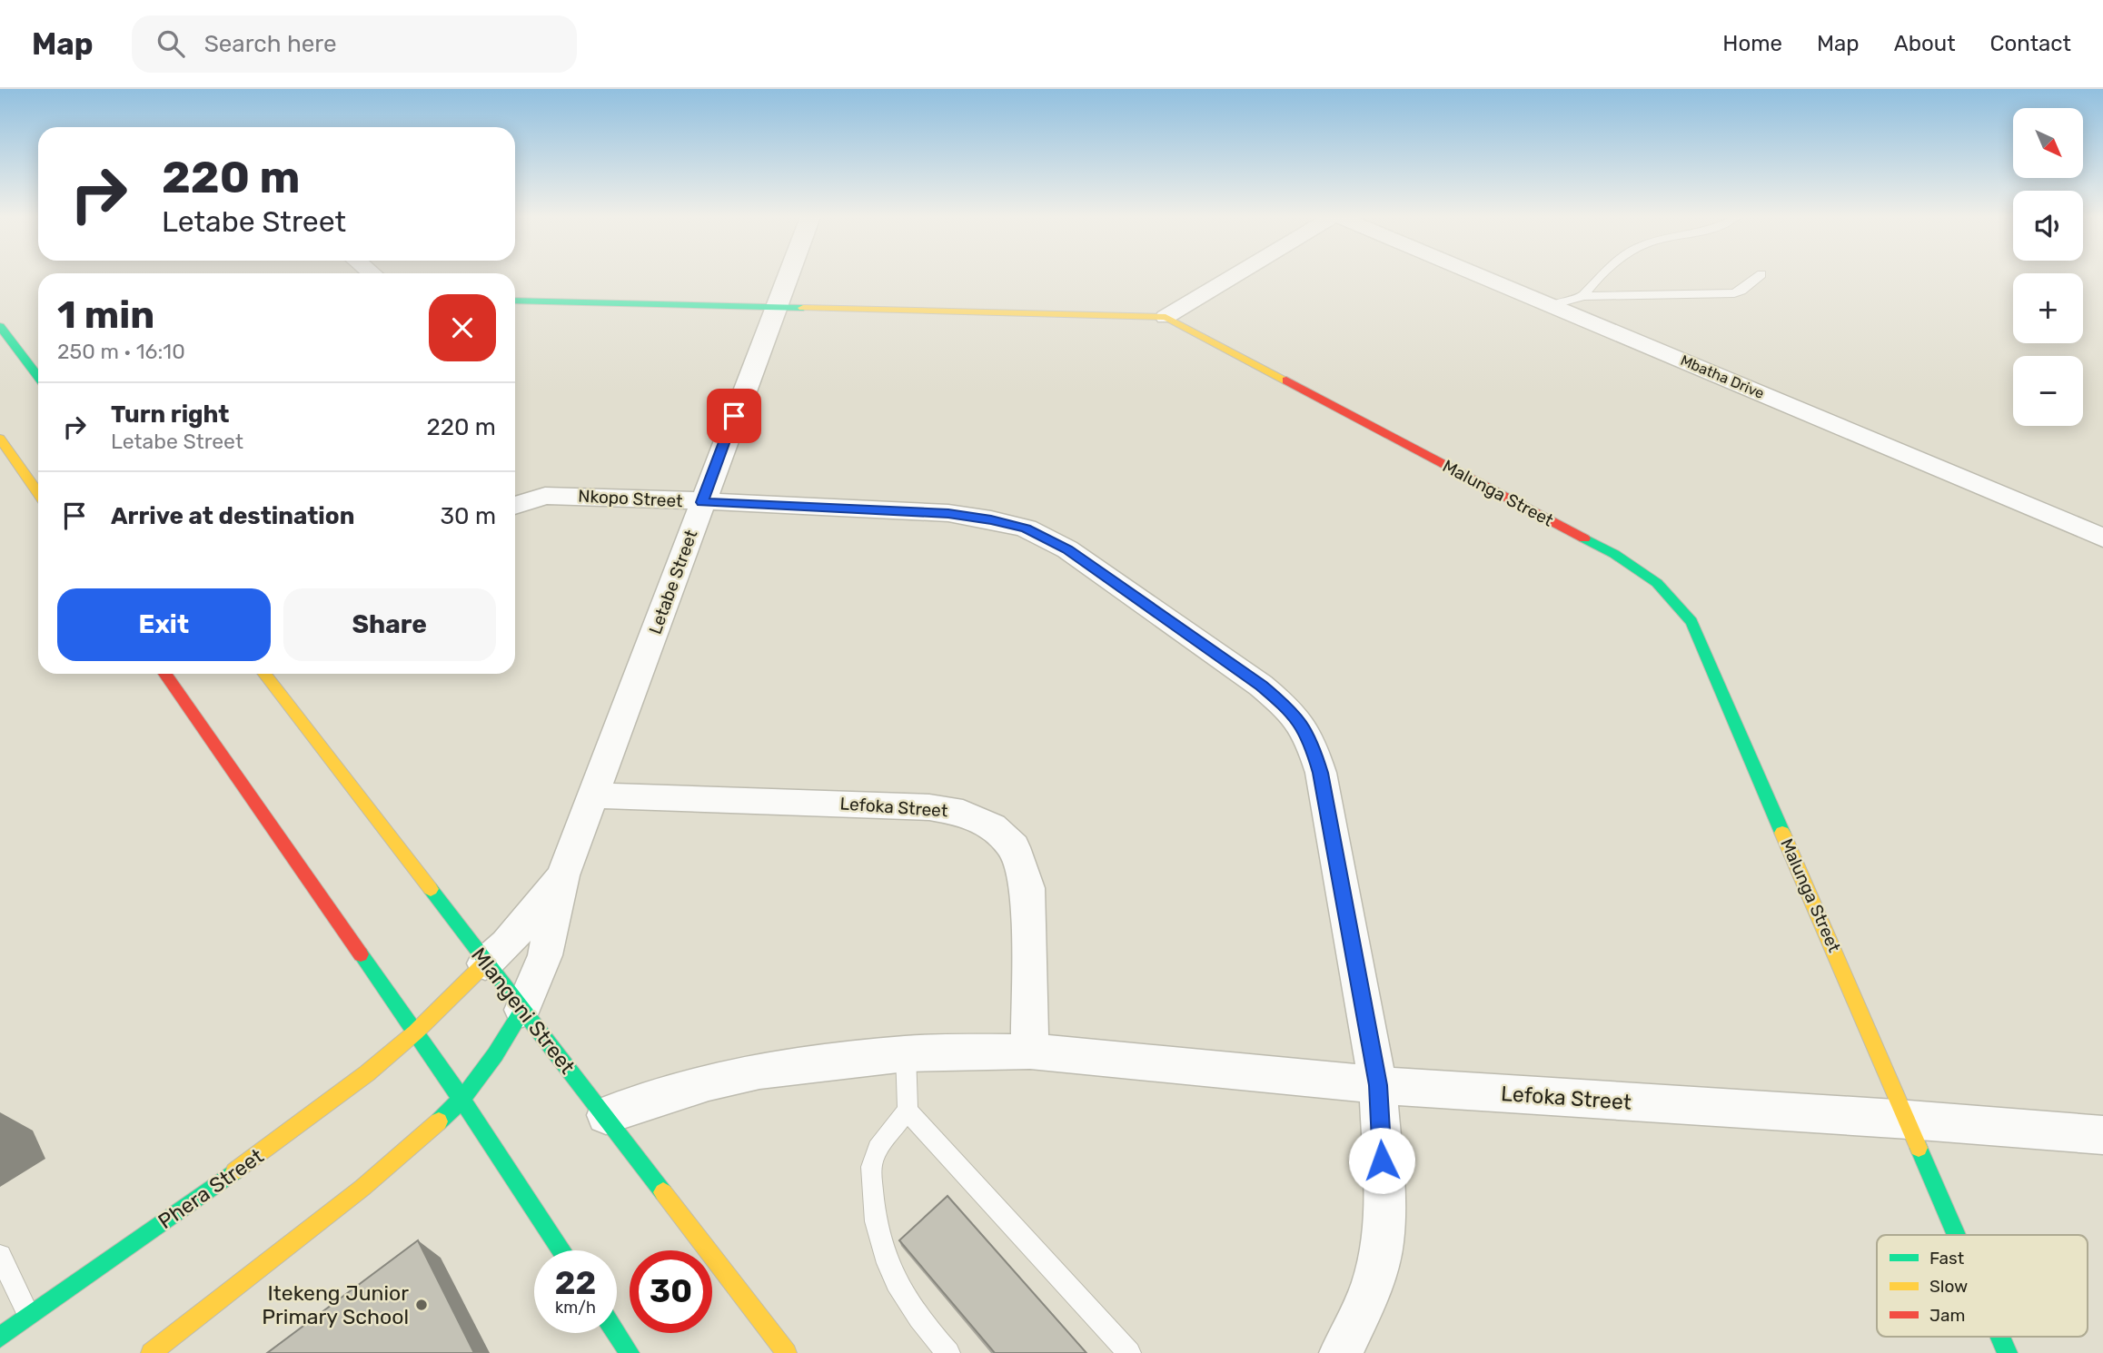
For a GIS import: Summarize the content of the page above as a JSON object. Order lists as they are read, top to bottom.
{
  "streets": {
    "street": [
      "Mbatha Drive",
      "Malunga Street",
      "Nkopo Street",
      "Letabe Street",
      "Lefoka Street",
      "Mlangeni Street",
      "Phera Street"
    ]
  },
  "crossings": [
    ["Malunga Street", "Letabe Street"],
    ["Malunga Street", "Lefoka Street"],
    ["Nkopo Street", "Letabe Street"],
    ["Nkopo Street", "Lefoka Street"],
    ["Letabe Street", "Lefoka Street"],
    ["Letabe Street", "Mlangeni Street"],
    ["Letabe Street", "Phera Street"],
    ["Lefoka Street", "Mlangeni Street"],
    ["Mlangeni Street", "Phera Street"]
  ],
  "places": ["Itekeng Junior Primary School"],
  "legend": ["Fast", "Slow", "Jam"],
  "north": "bottom right",
  "page": {
    "header": "Map",
    "search": "Search here",
    "nav": [
      "Home",
      "Map",
      "About",
      "Contact"
    ],
    "map_buttons": ["+", "−"],
    "turn": ["220 m", "Letabe Street"],
    "heading": ["1 min", "250 m · 16:10"],
    "list": [
      {
        "name": "Turn right",
        "note": "Letabe Street",
        "value": "220 m"
      },
      {
        "name": "Arrive at destination",
        "value": "30 m"
      }
    ],
    "buttons": ["Exit", "Share"],
    "speed": "22 km/h",
    "limit": "30"
  }
}
